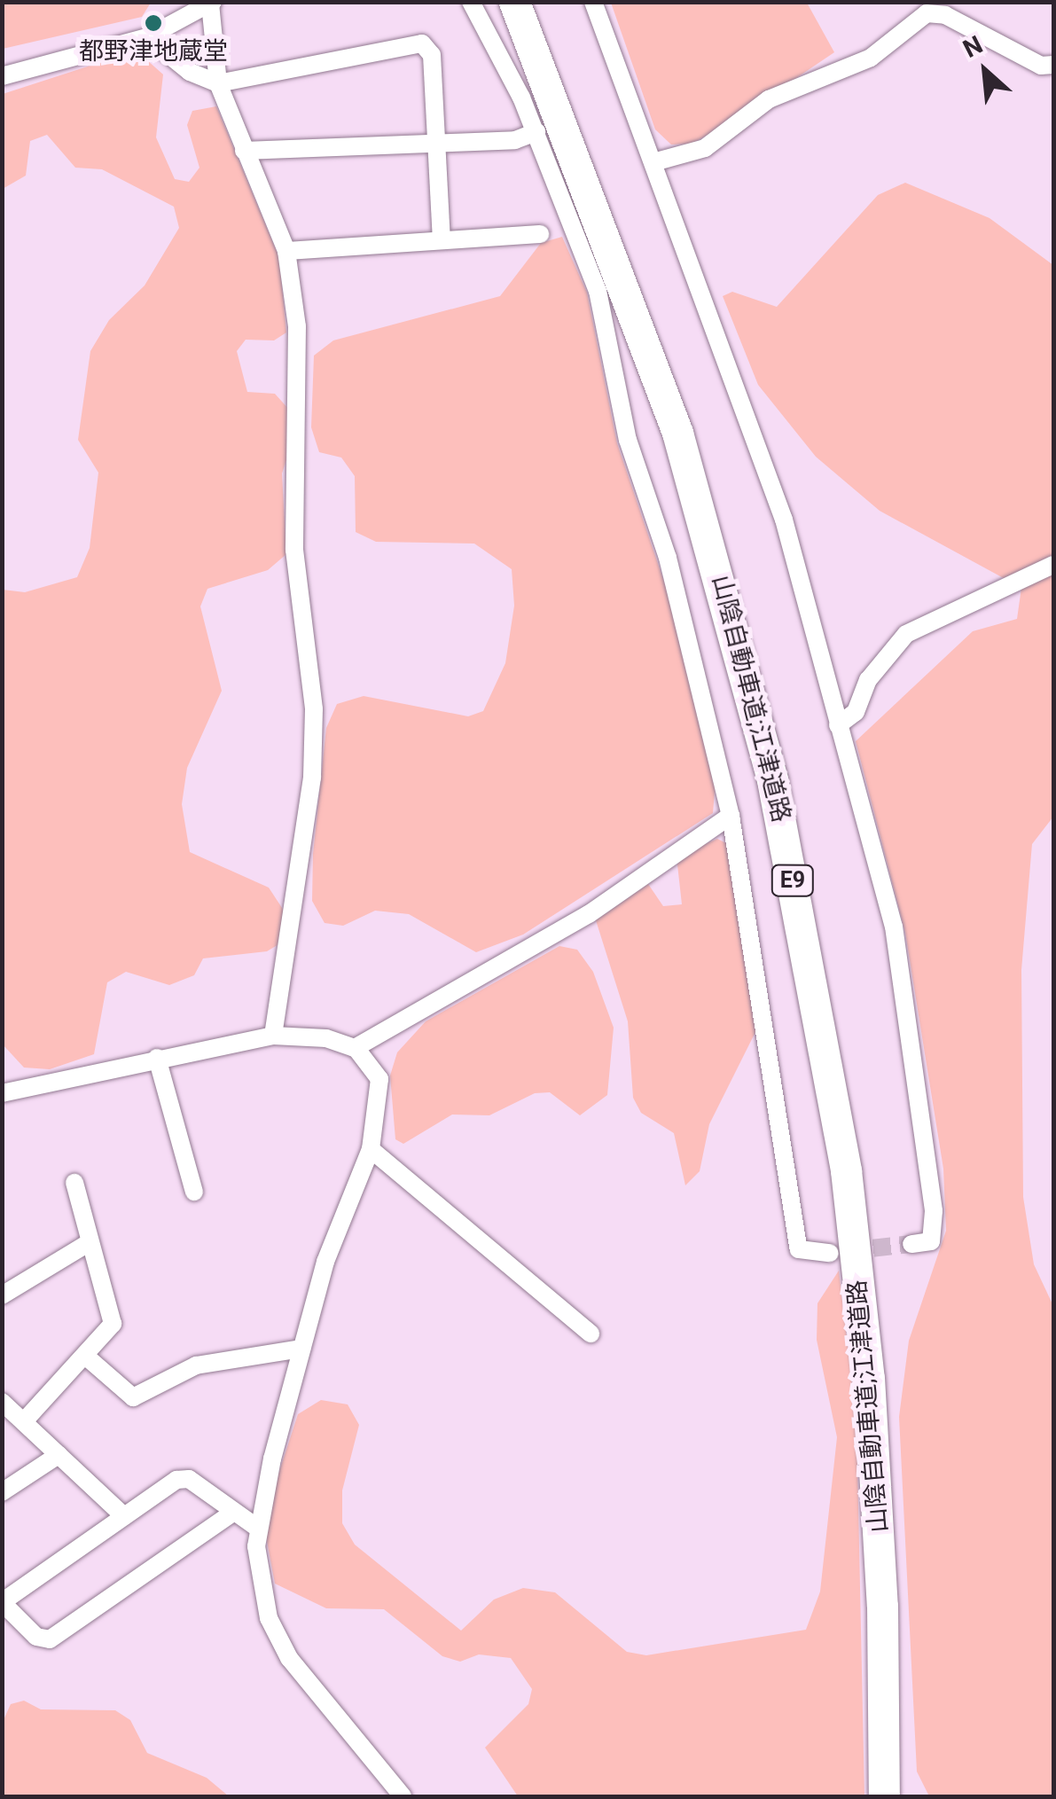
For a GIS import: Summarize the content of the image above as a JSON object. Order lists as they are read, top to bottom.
{
  "streets": {
    "highway": ["山陰自動車道;江津道路", "E9"]
  },
  "places": ["都野津地蔵堂"],
  "north": "top left"
}
